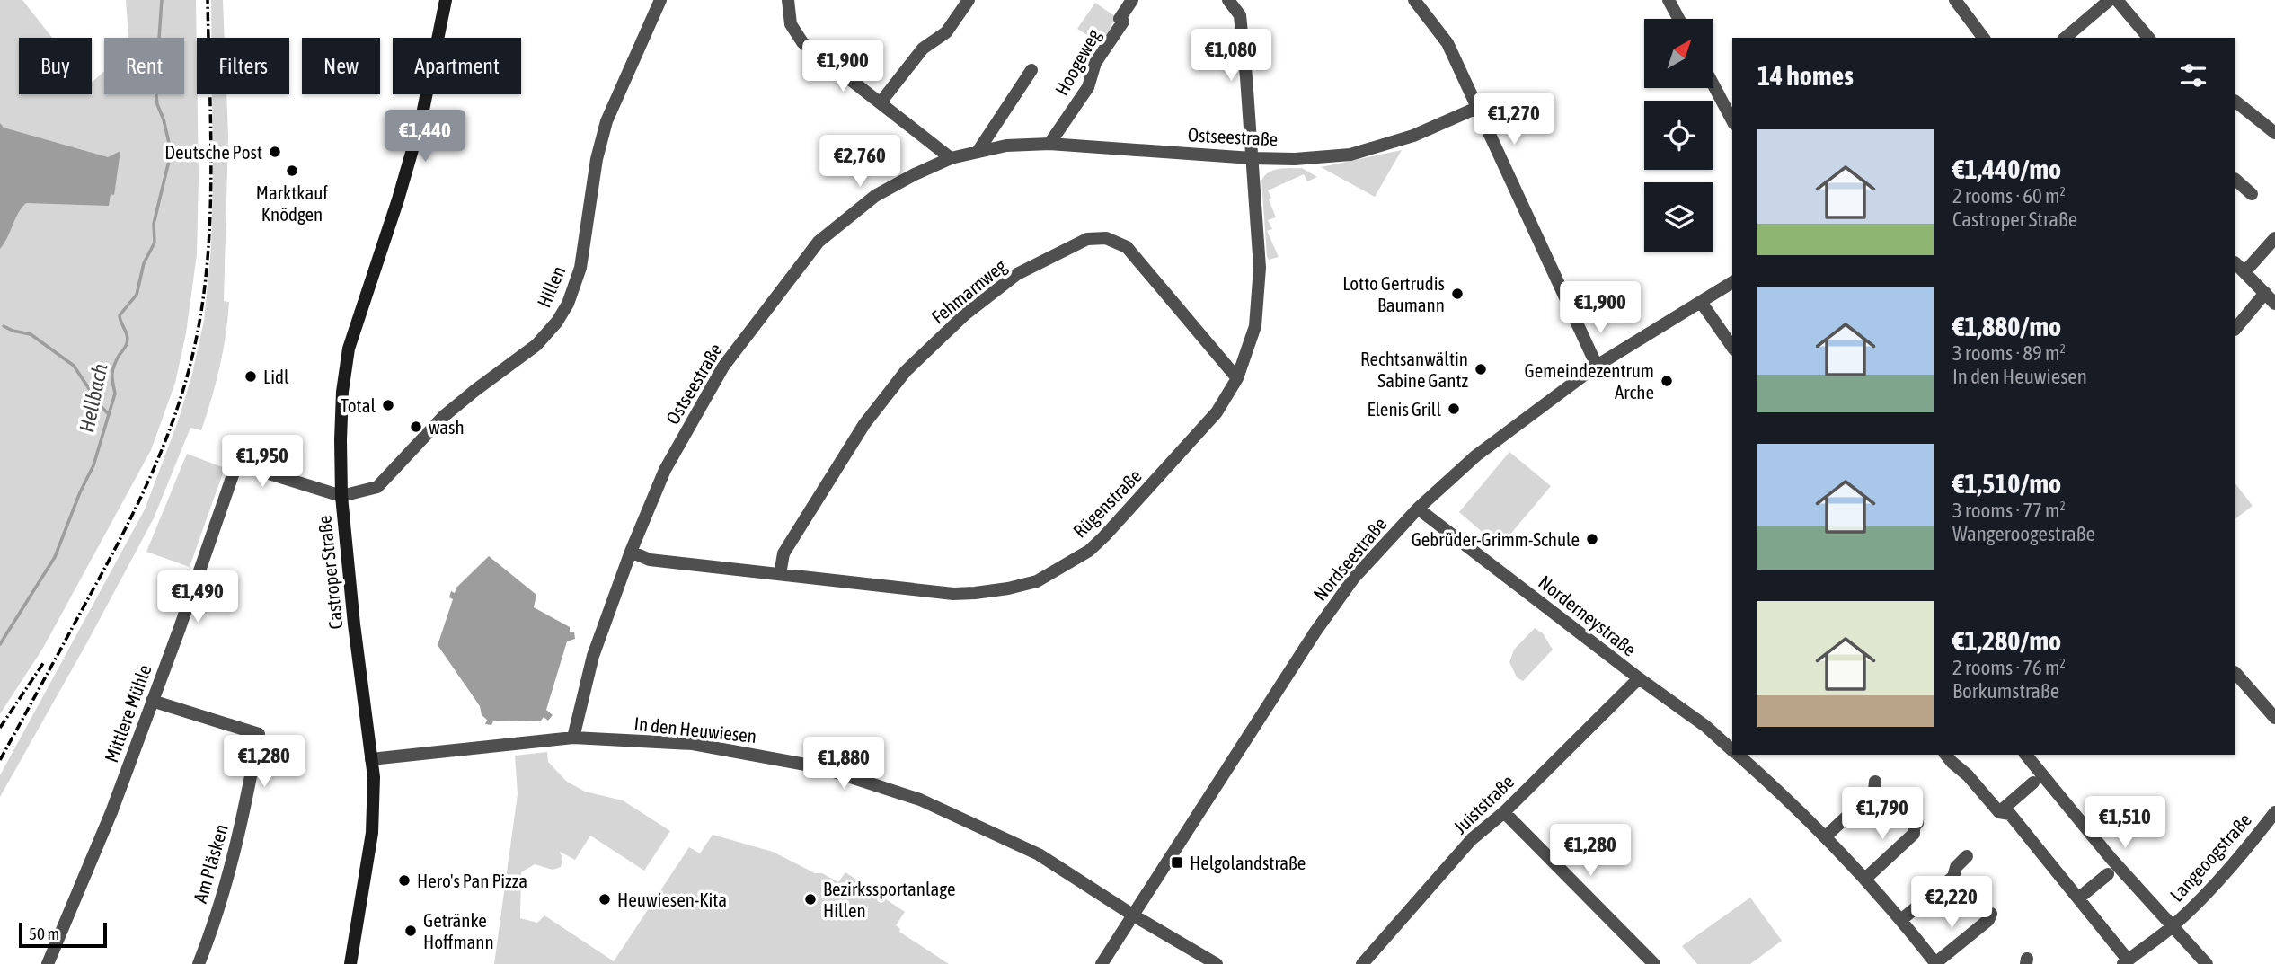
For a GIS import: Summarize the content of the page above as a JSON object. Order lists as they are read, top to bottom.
{
  "streets": {
    "main road": ["Castroper Straße"],
    "street": [
      "Hoogeweg",
      "Ostseestraße",
      "Hillen",
      "Fehmarnweg",
      "Rügenstraße",
      "Nordseestraße",
      "Norderneystraße",
      "Mittlere Mühle",
      "In den Heuwiesen",
      "Juiststraße",
      "Langeoogstraße",
      "Am Pläsken"
    ]
  },
  "crossings": [
    ["Hoogeweg", "Ostseestraße"],
    ["Ostseestraße", "Rügenstraße"],
    ["Ostseestraße", "In den Heuwiesen"],
    ["Hillen", "Castroper Straße"],
    ["Hillen", "Mittlere Mühle"],
    ["Fehmarnweg", "Rügenstraße"],
    ["Nordseestraße", "Norderneystraße"],
    ["Nordseestraße", "In den Heuwiesen"],
    ["Castroper Straße", "Mittlere Mühle"],
    ["Castroper Straße", "In den Heuwiesen"],
    ["Norderneystraße", "Juiststraße"],
    ["Mittlere Mühle", "Am Pläsken"]
  ],
  "water": ["Hellbach"],
  "places": {
    "other": [
      "Deutsche Post",
      "Marktkauf Knödgen",
      "Lotto Gertrudis Baumann",
      "Rechtsanwältin Sabine Gantz",
      "Lidl",
      "Gemeindezentrum Arche",
      "Total",
      "Elenis Grill",
      "wash",
      "Gebrüder-Grimm-Schule",
      "Hero's Pan Pizza",
      "Heuwiesen-Kita",
      "Bezirkssportanlage Hillen",
      "Getränke Hoffmann"
    ],
    "transit": ["Helgolandstraße"]
  },
  "scale_bar": "50 m",
  "north": "top right",
  "page": {
    "price": [
      "€1,080",
      "€1,900",
      "€1,270",
      "€1,440",
      "€2,760",
      "€1,900",
      "€1,950",
      "€1,490",
      "€1,280",
      "€1,880",
      "€1,790",
      "€1,510",
      "€1,280",
      "€2,220"
    ],
    "chip": [
      "Buy",
      "Rent",
      "Filters",
      "New",
      "Apartment"
    ],
    "heading": "14 homes",
    "list": [
      {
        "name": "€1,440/mo",
        "note": "2 rooms · 60 m² · Castroper Straße"
      },
      {
        "name": "€1,880/mo",
        "note": "3 rooms · 89 m² · In den Heuwiesen"
      },
      {
        "name": "€1,510/mo",
        "note": "3 rooms · 77 m² · Wangeroogestraße"
      },
      {
        "name": "€1,280/mo",
        "note": "2 rooms · 76 m² · Borkumstraße"
      }
    ],
    "scale": "50 m"
  }
}
